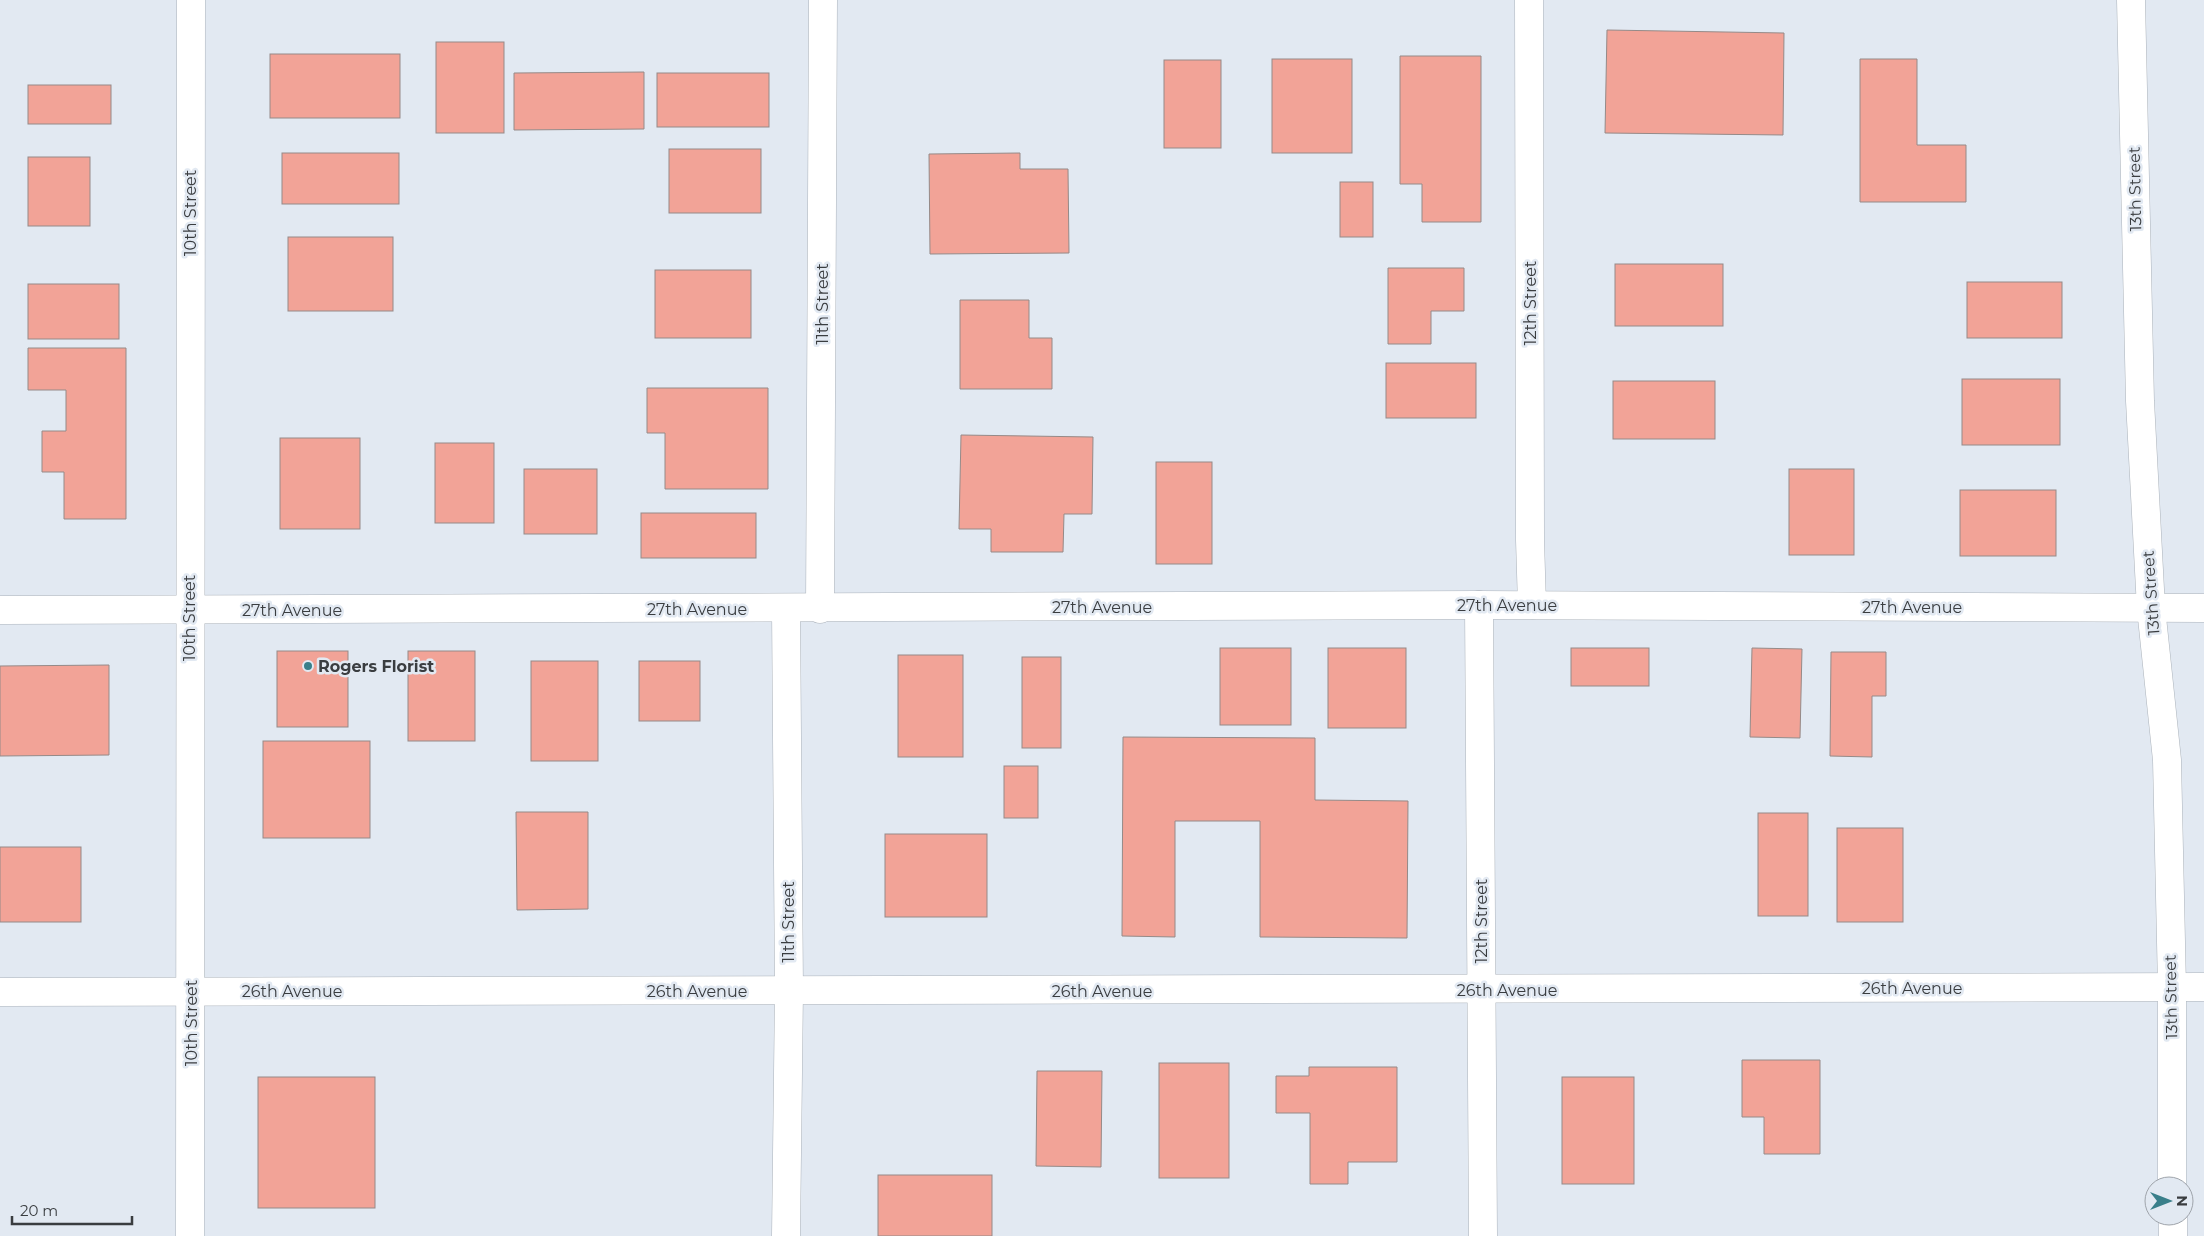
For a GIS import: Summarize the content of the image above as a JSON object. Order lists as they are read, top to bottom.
{
  "streets": {
    "street": [
      "13th Street",
      "10th Street",
      "12th Street",
      "11th Street",
      "27th Avenue",
      "26th Avenue"
    ]
  },
  "crossings": [
    ["13th Street", "27th Avenue"],
    ["13th Street", "26th Avenue"],
    ["10th Street", "27th Avenue"],
    ["10th Street", "26th Avenue"],
    ["12th Street", "27th Avenue"],
    ["12th Street", "26th Avenue"],
    ["11th Street", "27th Avenue"],
    ["11th Street", "26th Avenue"]
  ],
  "places": ["Rogers Florist"],
  "scale_bar": "20 m",
  "north": "right"
}
